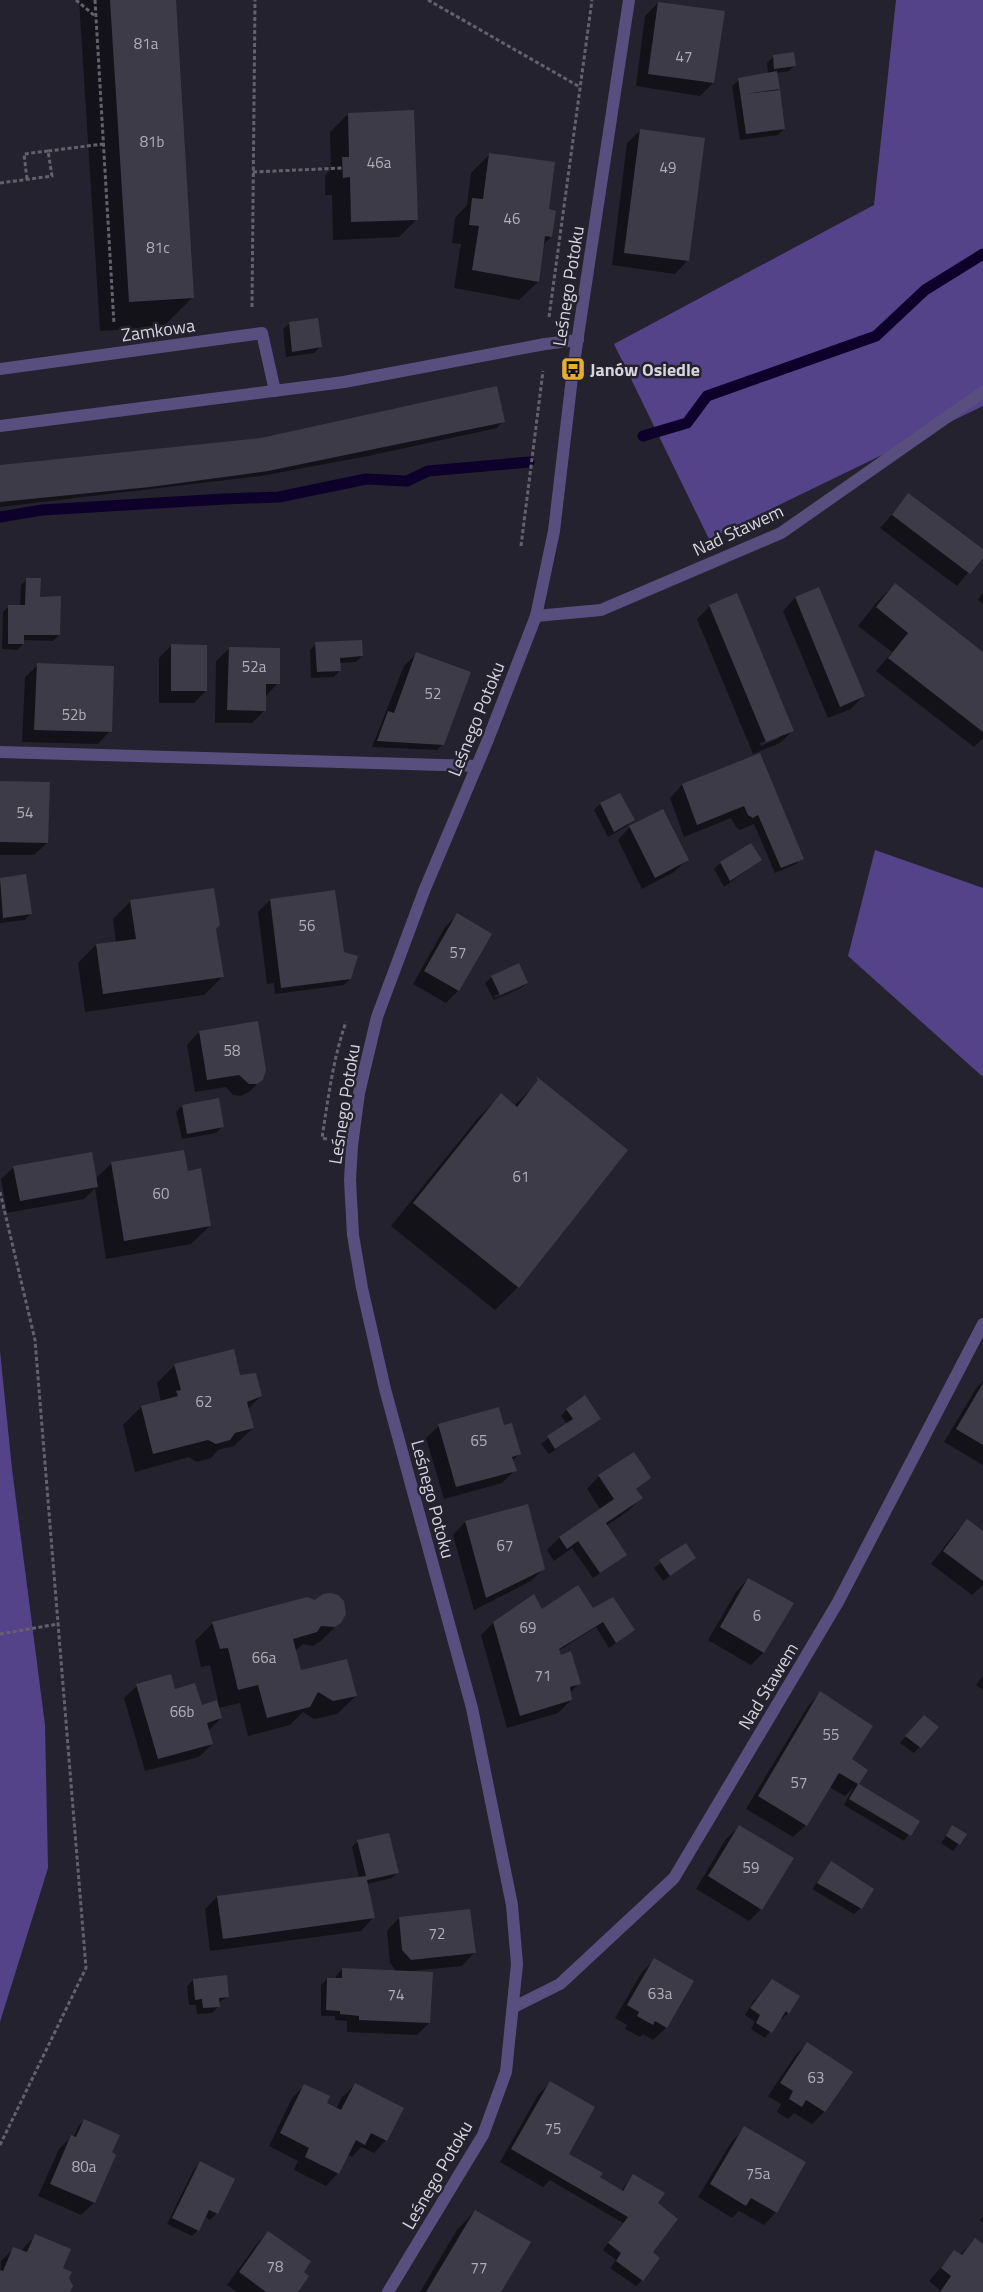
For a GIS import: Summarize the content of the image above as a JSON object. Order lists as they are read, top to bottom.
{
  "streets": {
    "street": ["Leśnego Potoku", "Zamkowa", "Nad Stawem"]
  },
  "crossings": [
    ["Leśnego Potoku", "Nad Stawem"]
  ],
  "places": {
    "bus stop": ["Janów Osiedle"]
  },
  "house_numbers": [
    "81a",
    "47",
    "81b",
    "46a",
    "49",
    "46",
    "81c",
    "52a",
    "52",
    "52b",
    "54",
    "56",
    "57",
    "58",
    "61",
    "60",
    "62",
    "65",
    "67",
    "6",
    "69",
    "66a",
    "71",
    "66b",
    "55",
    "57",
    "59",
    "72",
    "63a",
    "74",
    "63",
    "75",
    "80a",
    "75a",
    "78",
    "77"
  ]
}
